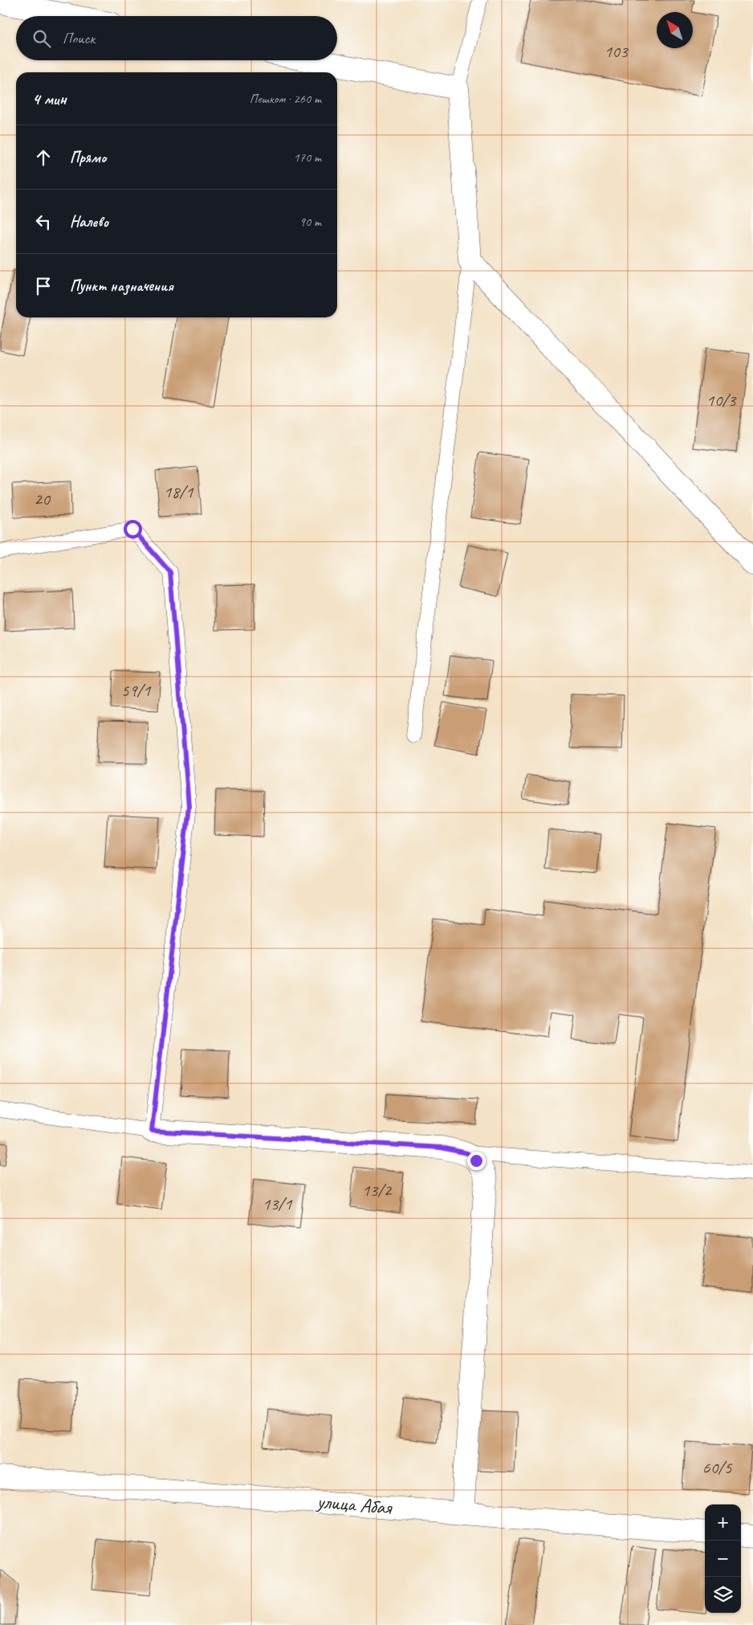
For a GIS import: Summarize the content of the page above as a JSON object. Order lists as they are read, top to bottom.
{
  "streets": {
    "street": ["улица Абая"]
  },
  "house_numbers": [
    "103",
    "10/3",
    "18/1",
    "20",
    "59/1",
    "13/2",
    "13/1",
    "60/5"
  ],
  "north": "top left",
  "page": {
    "search": "Поиск",
    "heading": ["4 мин", "Пешком · 260 m"],
    "list": [
      ["Прямо", "170 m"],
      ["Налево", "90 m"],
      "Пункт назначения"
    ],
    "map_buttons": ["+", "−"]
  }
}
